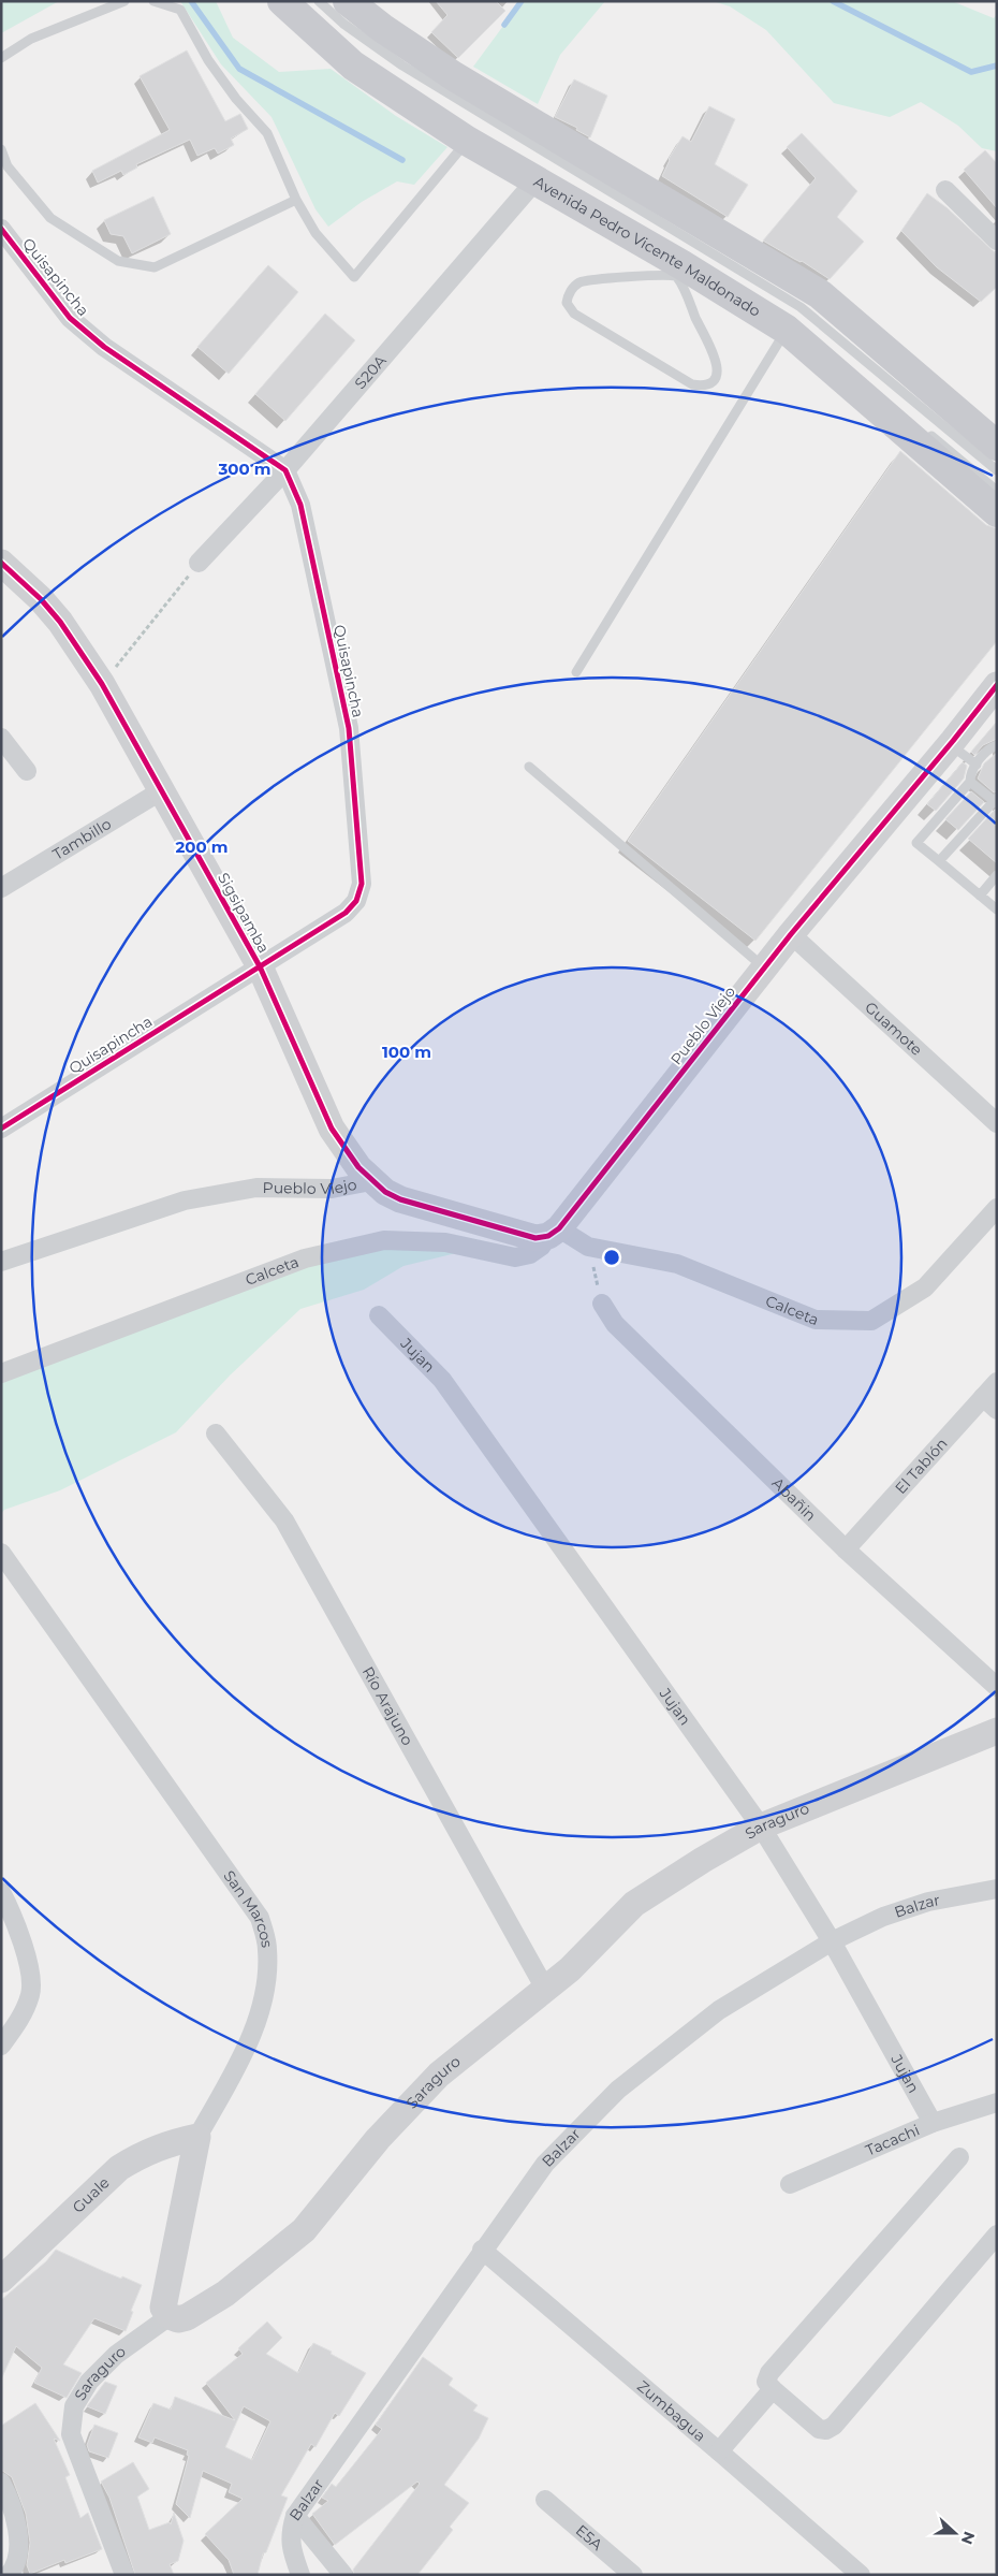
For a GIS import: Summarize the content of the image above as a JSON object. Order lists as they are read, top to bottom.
{
  "streets": {
    "main road": ["Avenida Pedro Vicente Maldonado"],
    "street": [
      "Quisapincha",
      "S20A",
      "Tambillo",
      "Sigsipamba",
      "Pueblo Viejo",
      "Guamote",
      "Calceta",
      "Jujan",
      "El Tablón",
      "Abañin",
      "Río Arajuno",
      "Saraguro",
      "Balzar",
      "San Marcos",
      "Tacachi",
      "Guale",
      "Zumbagua",
      "E5A"
    ]
  },
  "crossings": [
    ["Avenida Pedro Vicente Maldonado", "S20A"],
    ["Quisapincha", "S20A"],
    ["Quisapincha", "Sigsipamba"],
    ["Tambillo", "Sigsipamba"],
    ["Sigsipamba", "Pueblo Viejo"],
    ["Pueblo Viejo", "Guamote"],
    ["Pueblo Viejo", "Calceta"],
    ["Jujan", "Saraguro"],
    ["Jujan", "Balzar"],
    ["Jujan", "Tacachi"],
    ["El Tablón", "Abañin"],
    ["Río Arajuno", "Saraguro"],
    ["Saraguro", "San Marcos"],
    ["Balzar", "Zumbagua"],
    ["San Marcos", "Guale"]
  ],
  "north": "right",
  "rings": ["300 m", "200 m", "100 m"]
}
